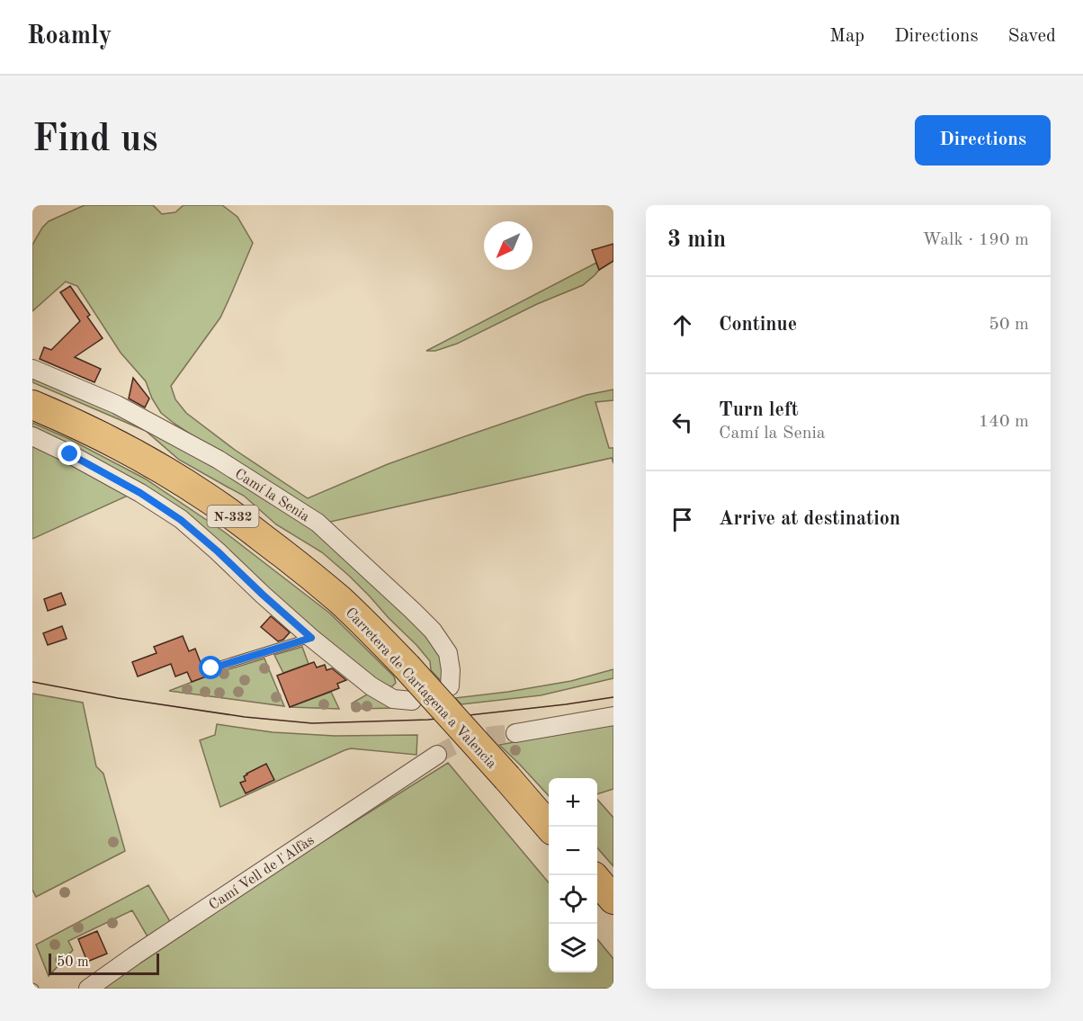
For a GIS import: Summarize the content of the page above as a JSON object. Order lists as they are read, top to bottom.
{
  "streets": {
    "highway": ["N-332", "Carretera de Cartagena a Valencia"],
    "street": ["Camí la Senia", "Camí Vell de l'Alfàs"]
  },
  "scale_bar": "50 m",
  "north": "bottom left",
  "page": {
    "header": "Roamly",
    "nav": ["Map", "Directions", "Saved"],
    "buttons": "Directions",
    "title": "Find us",
    "heading": ["3 min", "Walk · 190 m"],
    "list": [
      ["Continue", "50 m"],
      ["Turn left", "Camí la Senia", "140 m"],
      "Arrive at destination"
    ],
    "map_buttons": ["+", "−"],
    "scale": "50 m"
  }
}
